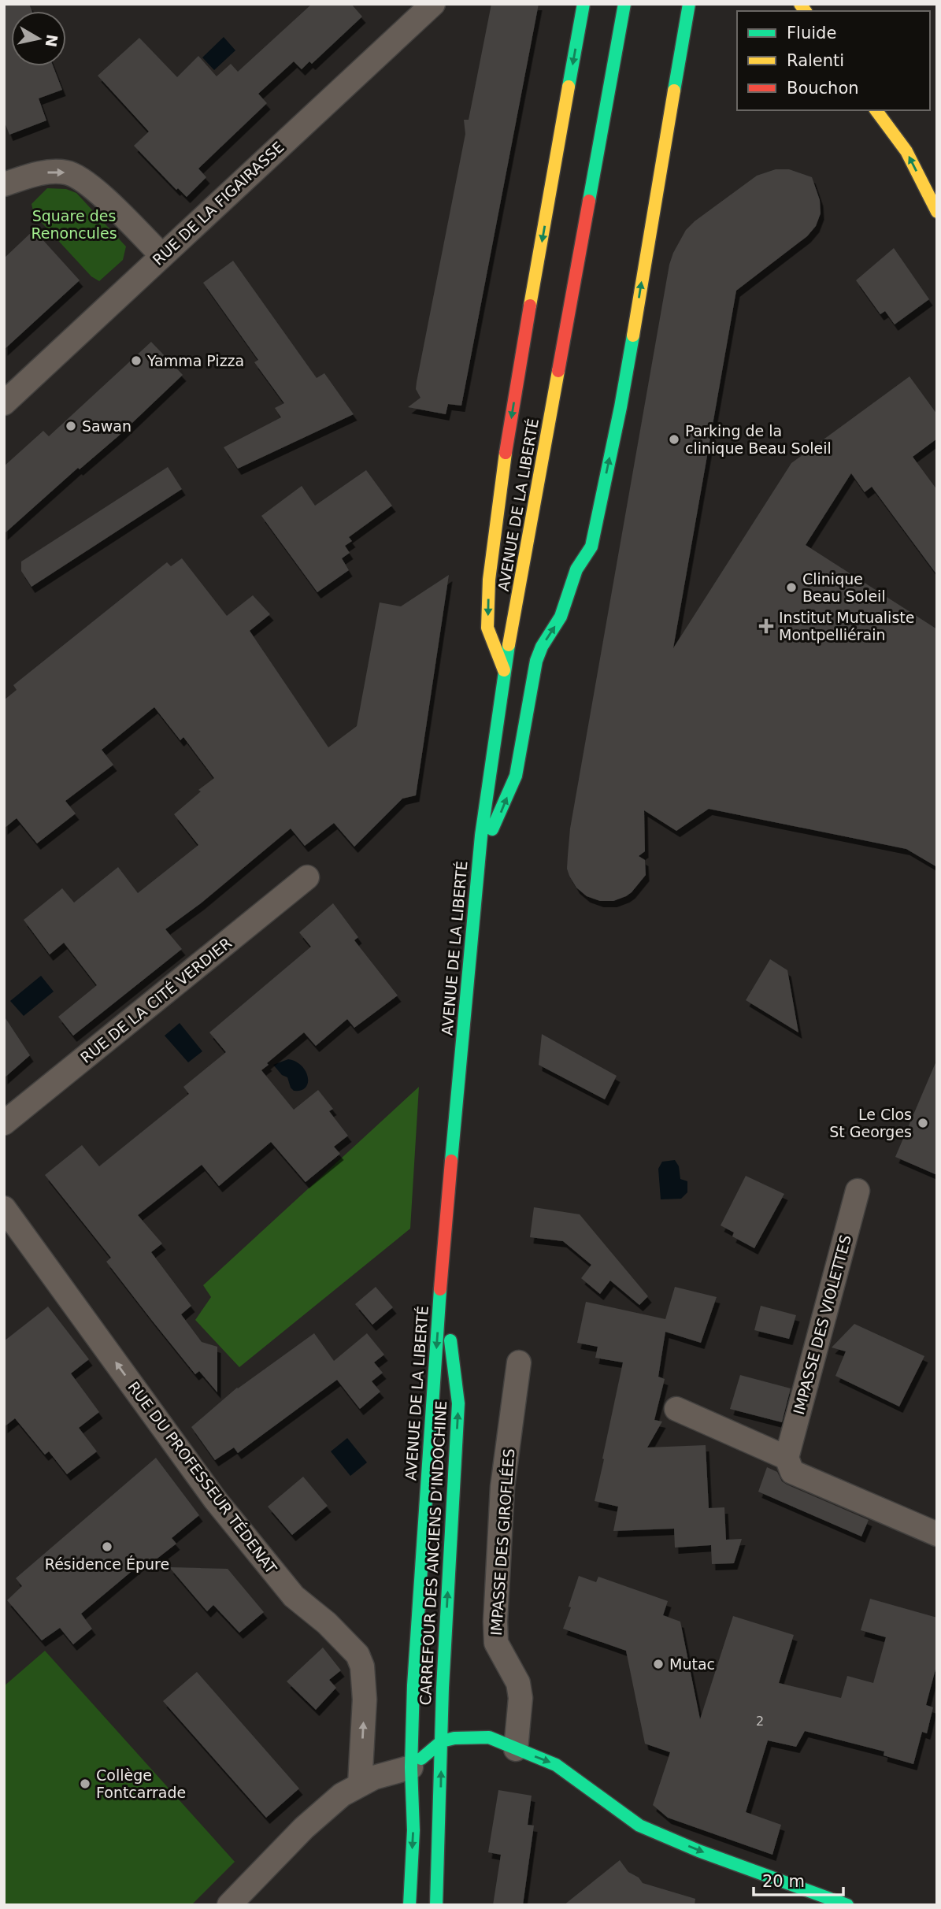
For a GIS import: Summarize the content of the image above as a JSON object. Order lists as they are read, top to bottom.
{
  "streets": {
    "main road": ["AVENUE DE LA LIBERTÉ", "CARREFOUR DES ANCIENS D'INDOCHINE"],
    "street": [
      "RUE DE LA FIGAIRASSE",
      "RUE DE LA CITÉ VERDIER",
      "IMPASSE DES VIOLETTES",
      "RUE DU PROFESSEUR TÉDENAT",
      "IMPASSE DES GIROFLÉES"
    ]
  },
  "crossings": [
    ["AVENUE DE LA LIBERTÉ", "CARREFOUR DES ANCIENS D'INDOCHINE"]
  ],
  "one_way": ["RUE DU PROFESSEUR TÉDENAT", "CARREFOUR DES ANCIENS D'INDOCHINE"],
  "parks": ["Square des Renoncules"],
  "places": {
    "other": [
      "Yamma Pizza",
      "Sawan",
      "Parking de la clinique Beau Soleil",
      "Clinique Beau Soleil",
      "Le Clos St Georges",
      "Résidence Épure",
      "Mutac",
      "Collège Fontcarrade"
    ],
    "health": ["Institut Mutualiste Montpelliérain"]
  },
  "house_numbers": ["2"],
  "legend": ["Fluide", "Ralenti", "Bouchon"],
  "scale_bar": "20 m",
  "north": "right"
}
